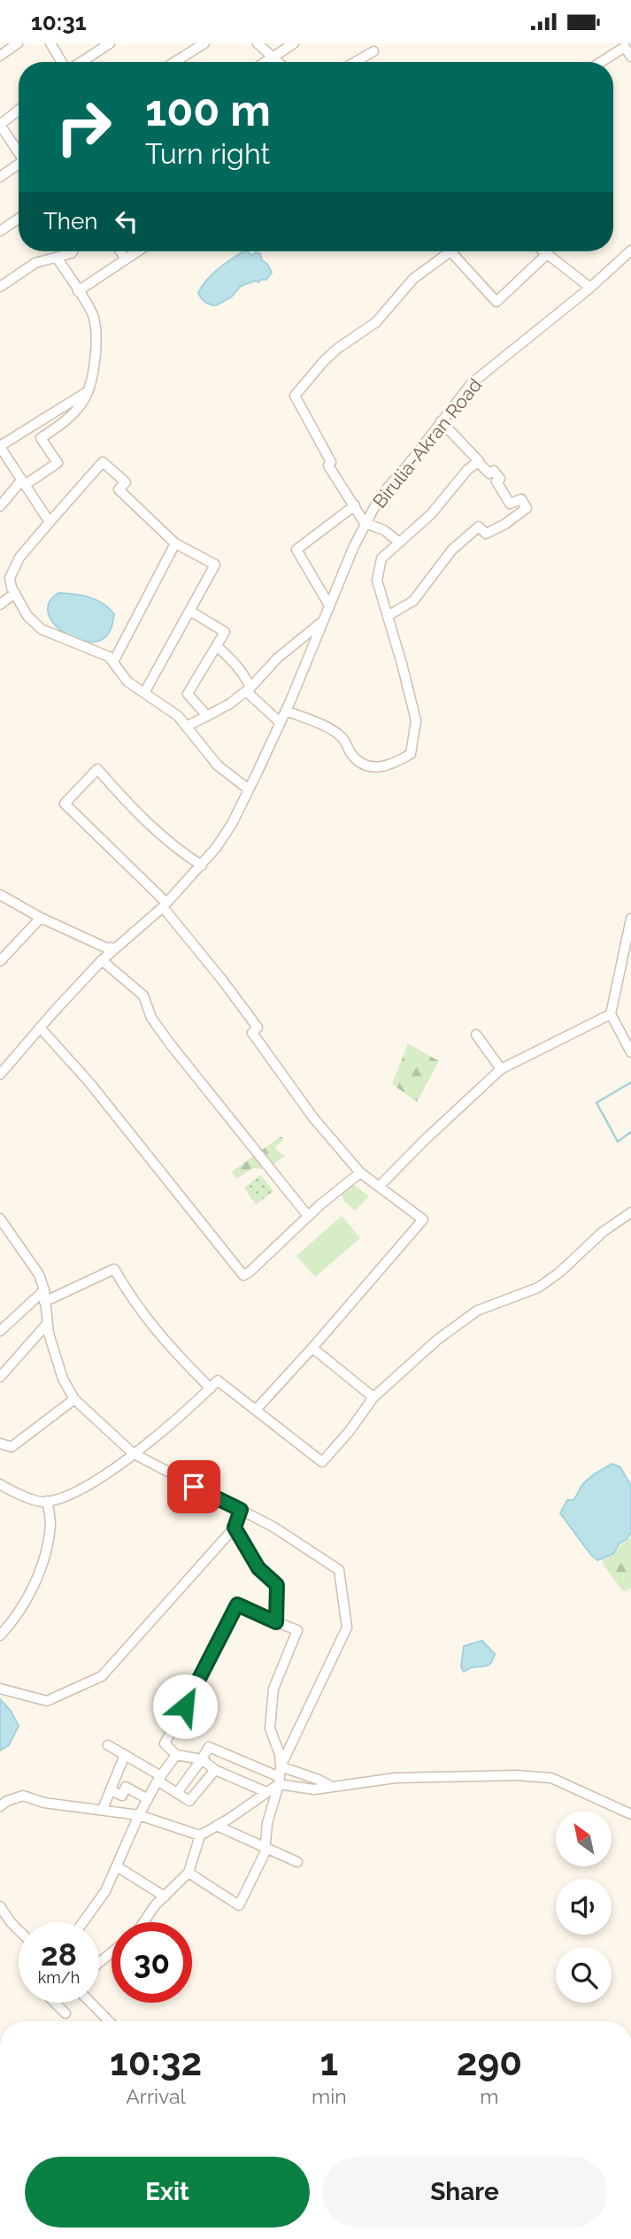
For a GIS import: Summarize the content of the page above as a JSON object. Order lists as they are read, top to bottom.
{
  "streets": {
    "street": ["Birulia-Akran Road"]
  },
  "north": "top left",
  "page": {
    "status": "10:31",
    "turn": ["100 m", "Turn right"],
    "then": "Then",
    "speed": "28 km/h",
    "limit": "30",
    "eta": [
      "10:32",
      "Arrival",
      "1",
      "min",
      "290",
      "m"
    ],
    "buttons": ["Exit", "Share"]
  }
}
